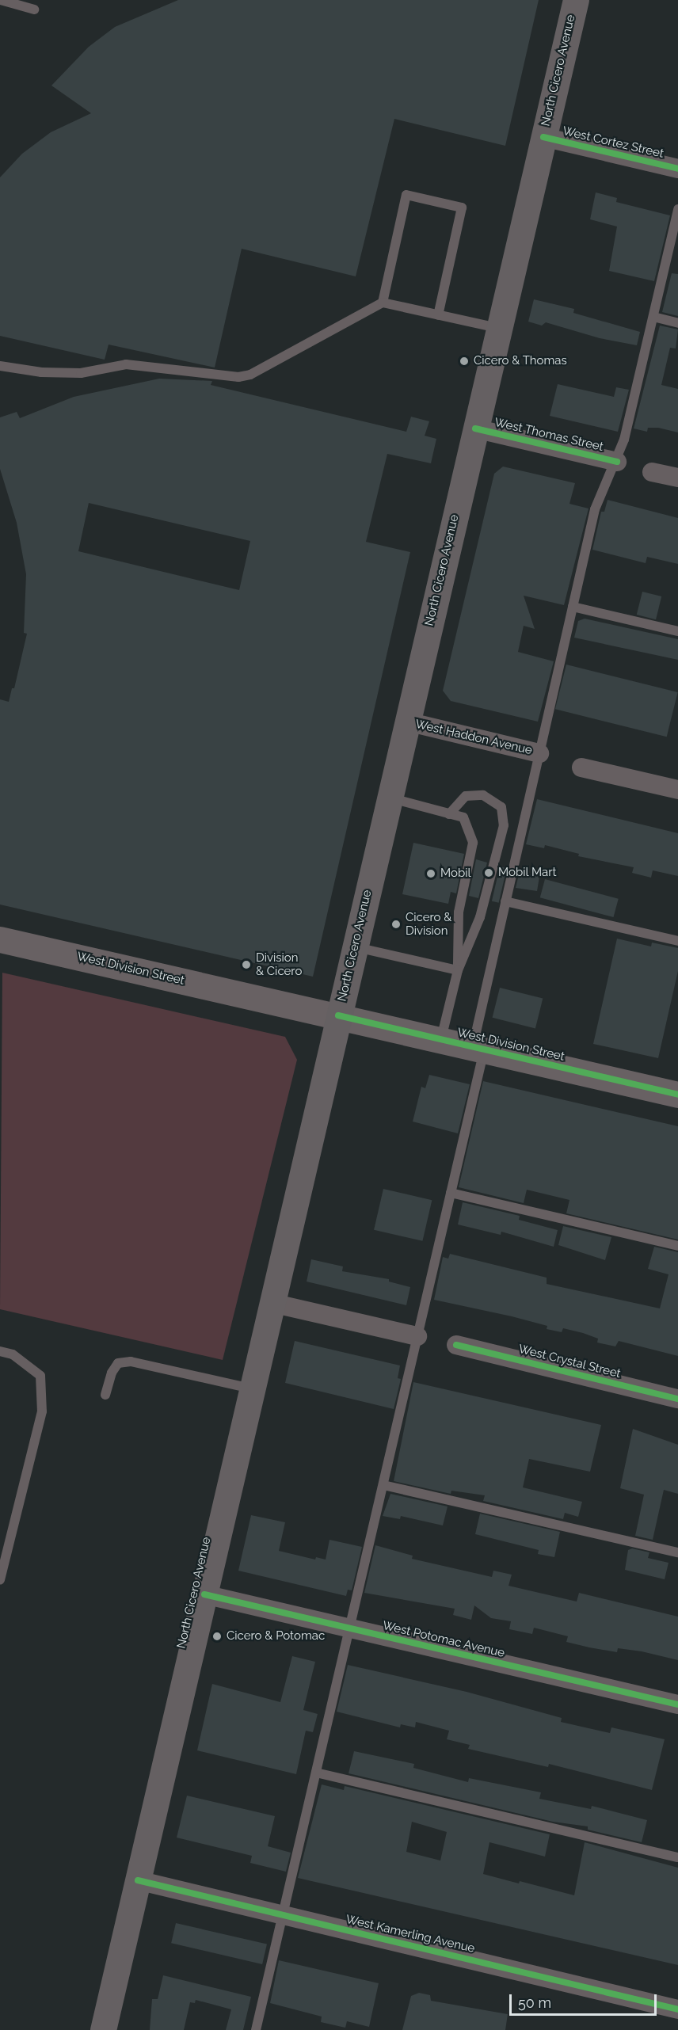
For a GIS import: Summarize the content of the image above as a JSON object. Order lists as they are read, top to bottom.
{
  "streets": {
    "main road": ["North Cicero Avenue", "West Division Street"],
    "street": [
      "West Cortez Street",
      "West Thomas Street",
      "West Haddon Avenue",
      "West Crystal Street",
      "West Potomac Avenue",
      "West Kamerling Avenue"
    ]
  },
  "crossings": [
    ["North Cicero Avenue", "West Cortez Street"],
    ["North Cicero Avenue", "West Thomas Street"],
    ["North Cicero Avenue", "West Haddon Avenue"],
    ["North Cicero Avenue", "West Division Street"],
    ["North Cicero Avenue", "West Potomac Avenue"],
    ["North Cicero Avenue", "West Kamerling Avenue"]
  ],
  "places": [
    "Cicero & Thomas",
    "Mobil Mart",
    "Mobil",
    "Cicero & Division",
    "Division & Cicero",
    "Cicero & Potomac"
  ],
  "scale_bar": "50 m"
}
